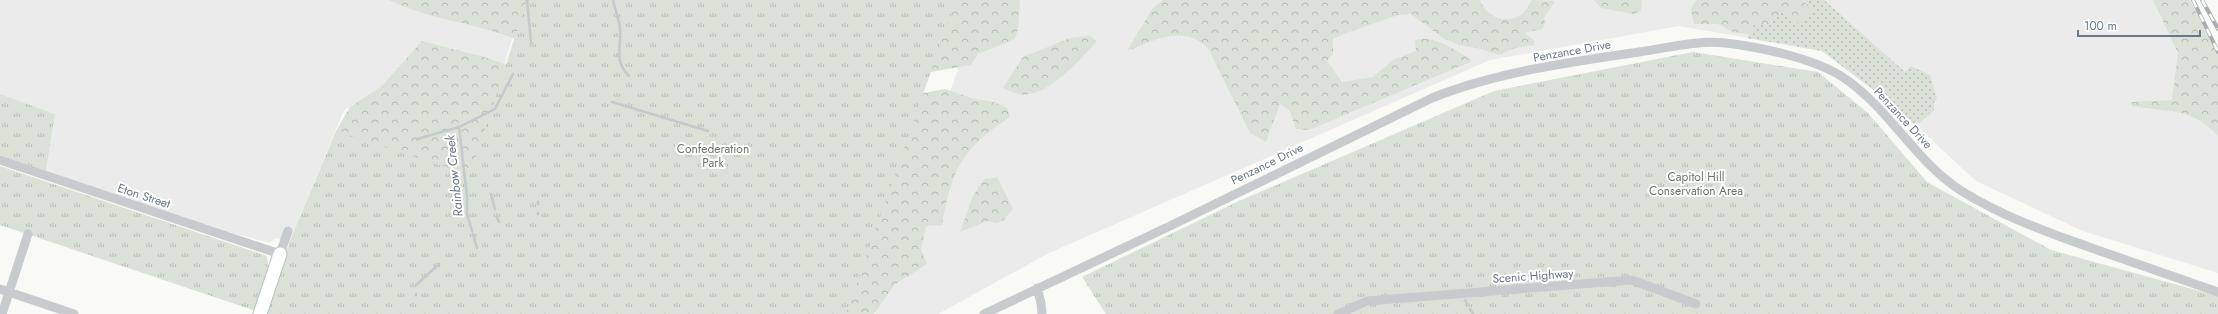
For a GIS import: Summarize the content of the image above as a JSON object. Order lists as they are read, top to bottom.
{
  "streets": {
    "street": ["Penzance Drive", "Eton Street", "Scenic Highway"]
  },
  "water": ["Rainbow Creek"],
  "parks": ["Confederation Park", "Capitol Hill Conservation Area"],
  "scale_bar": "100 m"
}
